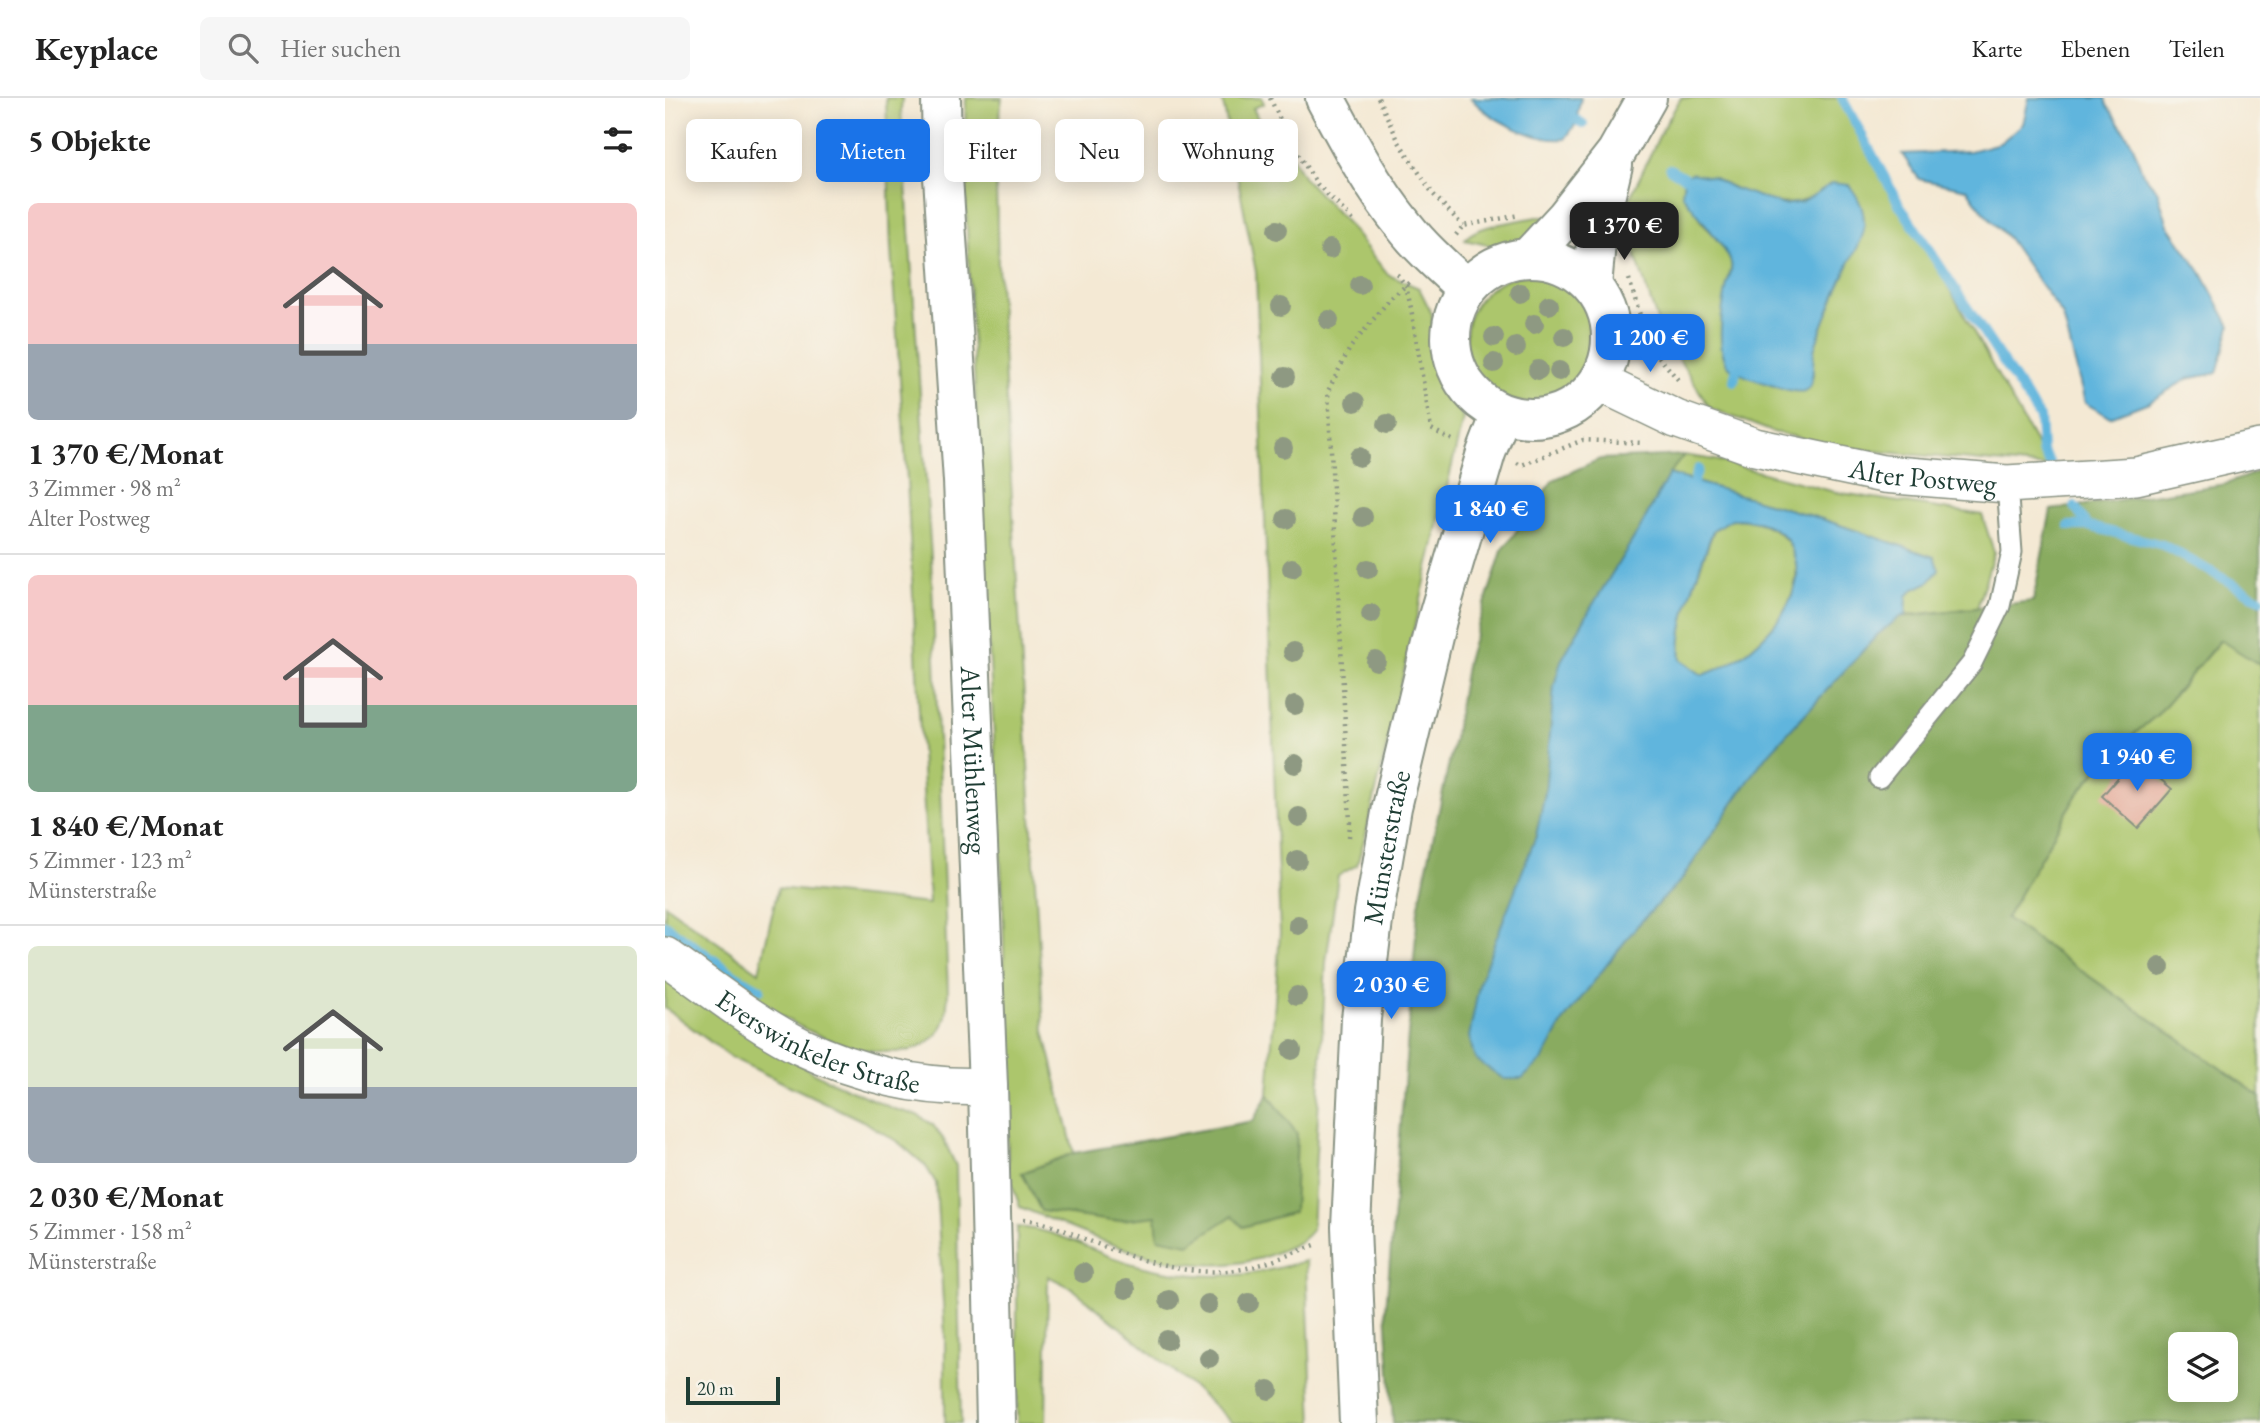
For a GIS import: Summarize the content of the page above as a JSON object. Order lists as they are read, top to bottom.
{
  "streets": {
    "main road": ["Alter Mühlenweg", "Münsterstraße"],
    "street": ["Alter Postweg", "Everswinkeler Straße"]
  },
  "crossings": [
    ["Alter Postweg", "Münsterstraße"],
    ["Alter Mühlenweg", "Everswinkeler Straße"]
  ],
  "scale_bar": "20 m",
  "page": {
    "header": "Keyplace",
    "search": "Hier suchen",
    "nav": ["Karte", "Ebenen", "Teilen"],
    "heading": "5 Objekte",
    "chip": [
      "Kaufen",
      "Mieten",
      "Filter",
      "Neu",
      "Wohnung"
    ],
    "list": [
      {
        "name": "1 370 €/Monat",
        "note": "3 Zimmer · 98 m² · Alter Postweg"
      },
      {
        "name": "1 840 €/Monat",
        "note": "5 Zimmer · 123 m² · Münsterstraße"
      },
      {
        "name": "2 030 €/Monat",
        "note": "5 Zimmer · 158 m² · Münsterstraße"
      }
    ],
    "price": [
      "1 370 €",
      "1 200 €",
      "1 840 €",
      "1 940 €",
      "2 030 €"
    ],
    "scale": "20 m"
  }
}
